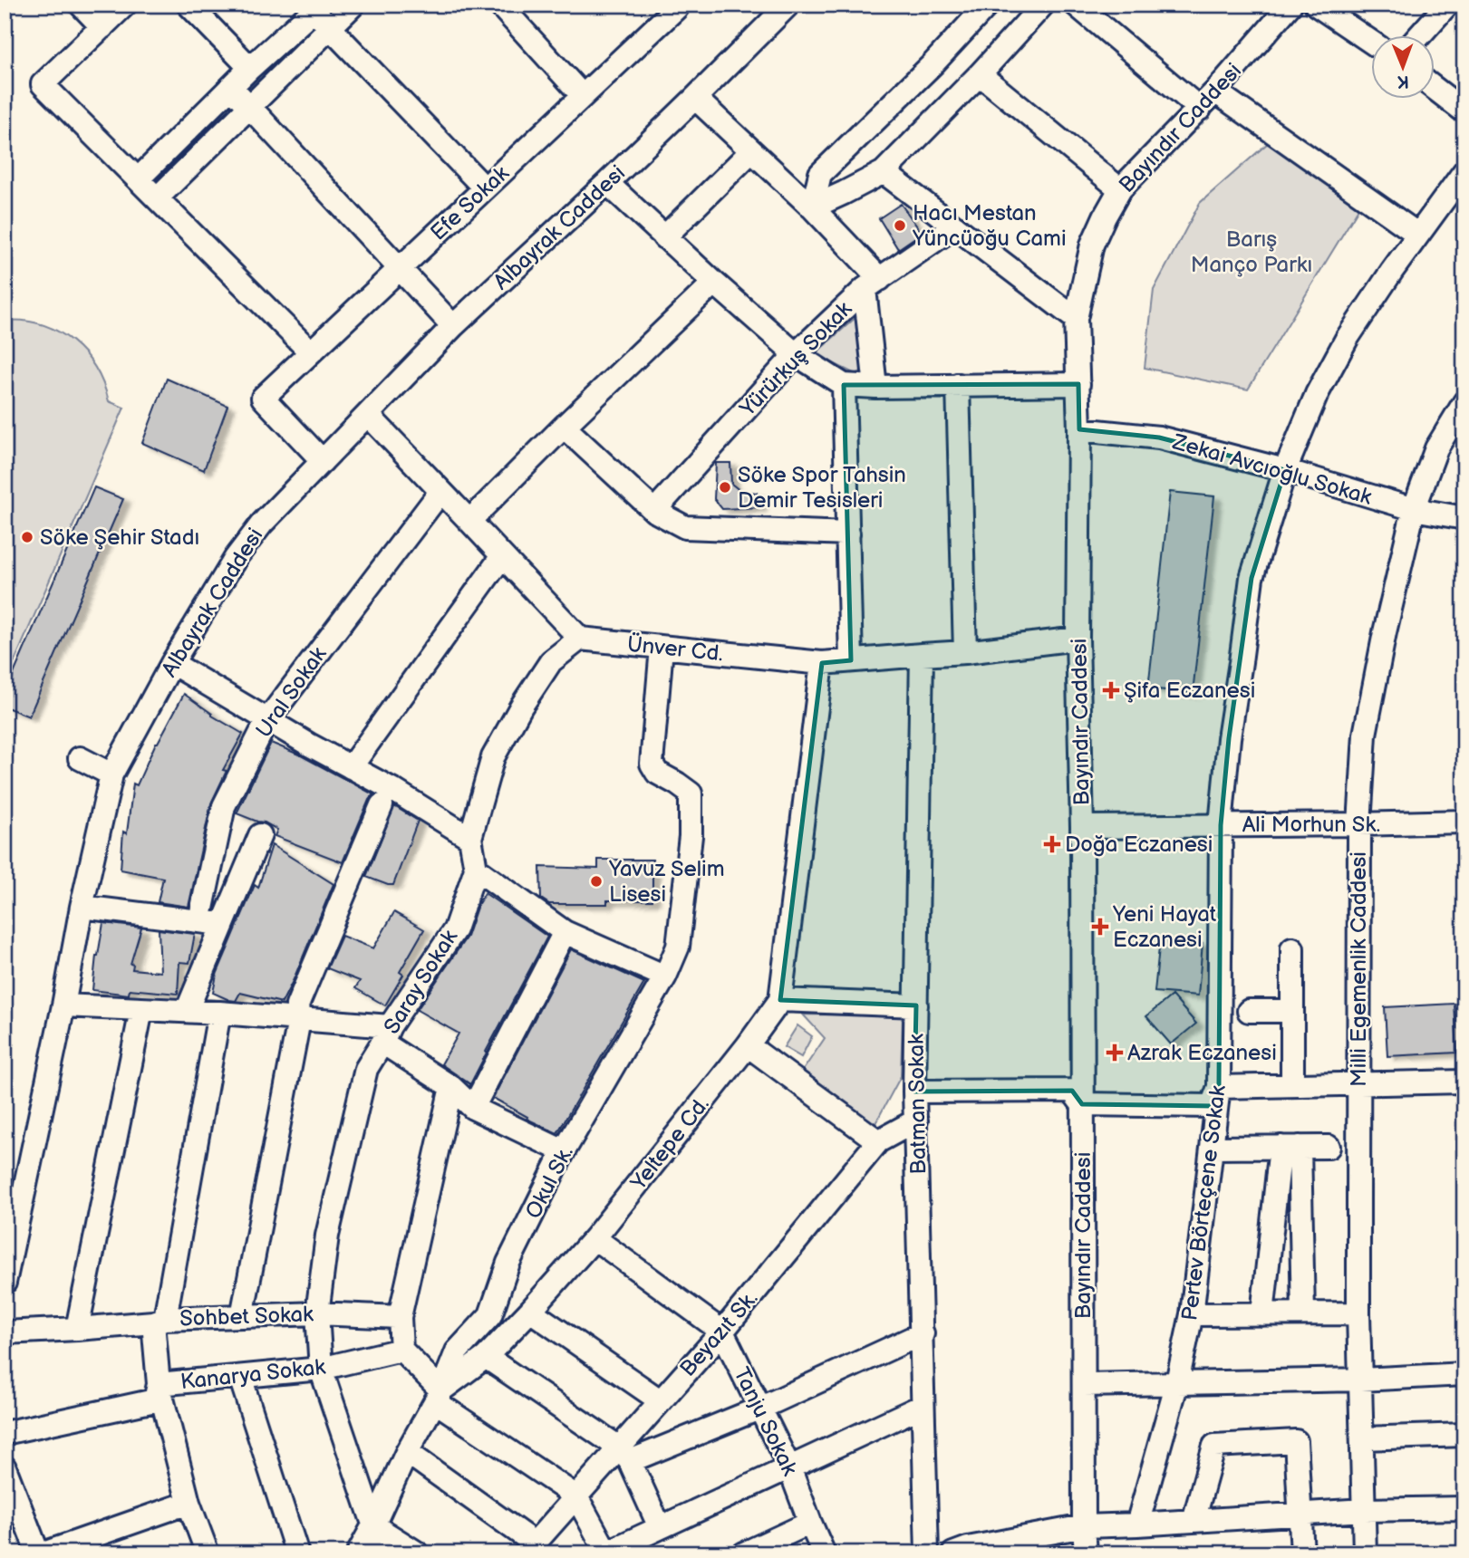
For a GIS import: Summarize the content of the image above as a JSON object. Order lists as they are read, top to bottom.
{
  "streets": {
    "street": [
      "Bayındır Caddesi",
      "Efe Sokak",
      "Albayrak Caddesi",
      "Yürürkuş Sokak",
      "Zekai Avcıoğlu Sokak",
      "Ünver Cd.",
      "Ural Sokak",
      "Ali Morhun Sk.",
      "Milli Egemenlik Caddesi",
      "Saray Sokak",
      "Batman Sokak",
      "Yeltepe Cd.",
      "Okul Sk.",
      "Pertev Börteçene Sokak",
      "Sohbet Sokak",
      "Beyazıt Sk.",
      "Kanarya Sokak",
      "Tanju Sokak"
    ]
  },
  "crossings": [
    ["Bayındır Caddesi", "Zekai Avcıoğlu Sokak"],
    ["Bayındır Caddesi", "Ünver Cd."],
    ["Bayındır Caddesi", "Ali Morhun Sk."],
    ["Efe Sokak", "Albayrak Caddesi"],
    ["Zekai Avcıoğlu Sokak", "Milli Egemenlik Caddesi"],
    ["Zekai Avcıoğlu Sokak", "Pertev Börteçene Sokak"],
    ["Ünver Cd.", "Saray Sokak"],
    ["Ünver Cd.", "Batman Sokak"],
    ["Ünver Cd.", "Yeltepe Cd."],
    ["Ünver Cd.", "Okul Sk."],
    ["Ali Morhun Sk.", "Milli Egemenlik Caddesi"],
    ["Ali Morhun Sk.", "Pertev Börteçene Sokak"],
    ["Saray Sokak", "Yeltepe Cd."],
    ["Saray Sokak", "Sohbet Sokak"],
    ["Saray Sokak", "Kanarya Sokak"],
    ["Batman Sokak", "Beyazıt Sk."],
    ["Yeltepe Cd.", "Okul Sk."],
    ["Yeltepe Cd.", "Tanju Sokak"],
    ["Beyazıt Sk.", "Tanju Sokak"]
  ],
  "parks": ["Barış Manço Parkı"],
  "places": {
    "other": [
      "Hacı Mestan Yüncüoğu Cami",
      "Söke Spor Tahsin Demir Tesisleri",
      "Söke Şehir Stadı",
      "Yavuz Selim Lisesi"
    ],
    "health": [
      "Şifa Eczanesi",
      "Doğa Eczanesi",
      "Yeni Hayat Eczanesi",
      "Azrak Eczanesi"
    ]
  },
  "north": "bottom"
}
